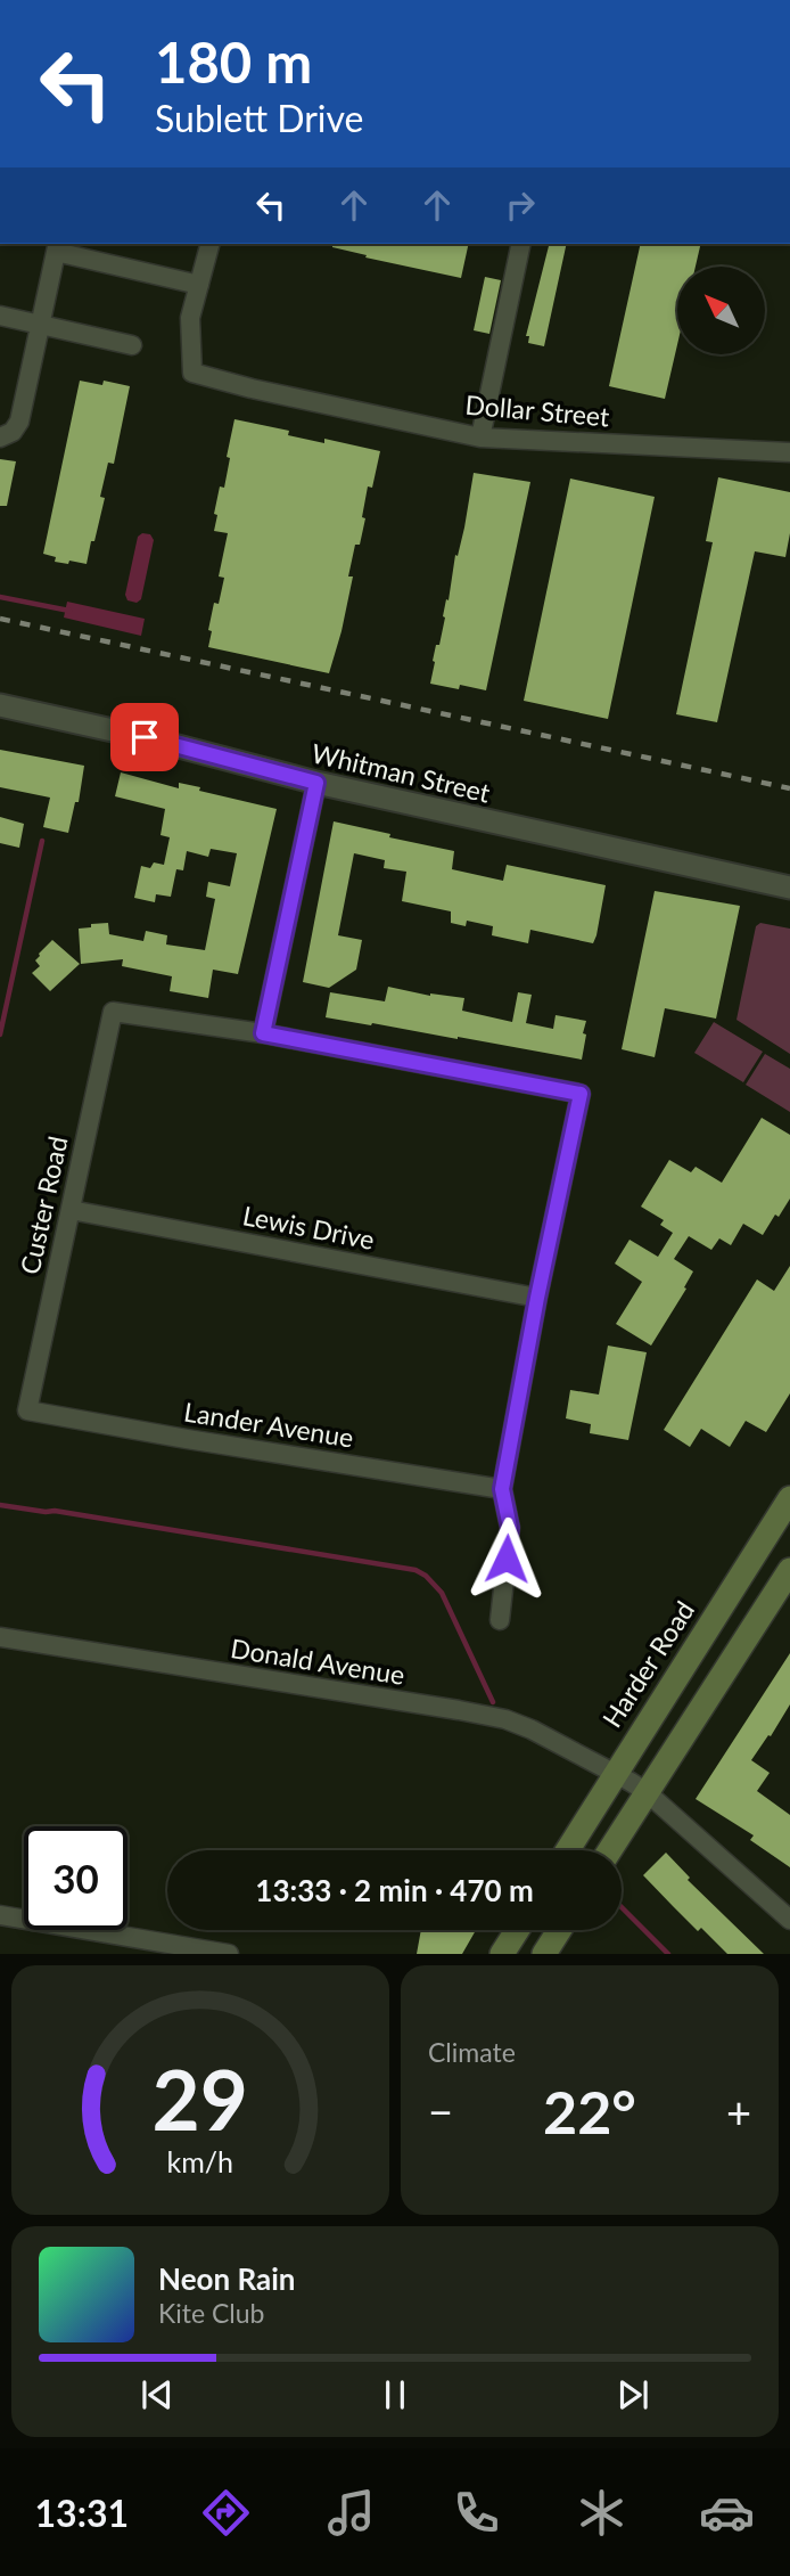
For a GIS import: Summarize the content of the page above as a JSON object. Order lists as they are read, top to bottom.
{
  "streets": {
    "main road": ["Harder Road"],
    "street": [
      "Dollar Street",
      "Whitman Street",
      "Custer Road",
      "Lewis Drive",
      "Lander Avenue",
      "Donald Avenue"
    ]
  },
  "crossings": [
    ["Custer Road", "Lewis Drive"],
    ["Custer Road", "Lander Avenue"],
    ["Donald Avenue", "Harder Road"]
  ],
  "north": "top left",
  "page": {
    "turn": ["180 m", "Sublett Drive"],
    "limit": "30",
    "trip": "13:33 · 2 min · 470 m",
    "tile": "Climate",
    "heat": ["−", "22°", "+"],
    "song": ["Neon Rain", "Kite Club"],
    "tabs": "13:31",
    "gauge": ["29", "km/h"]
  }
}
